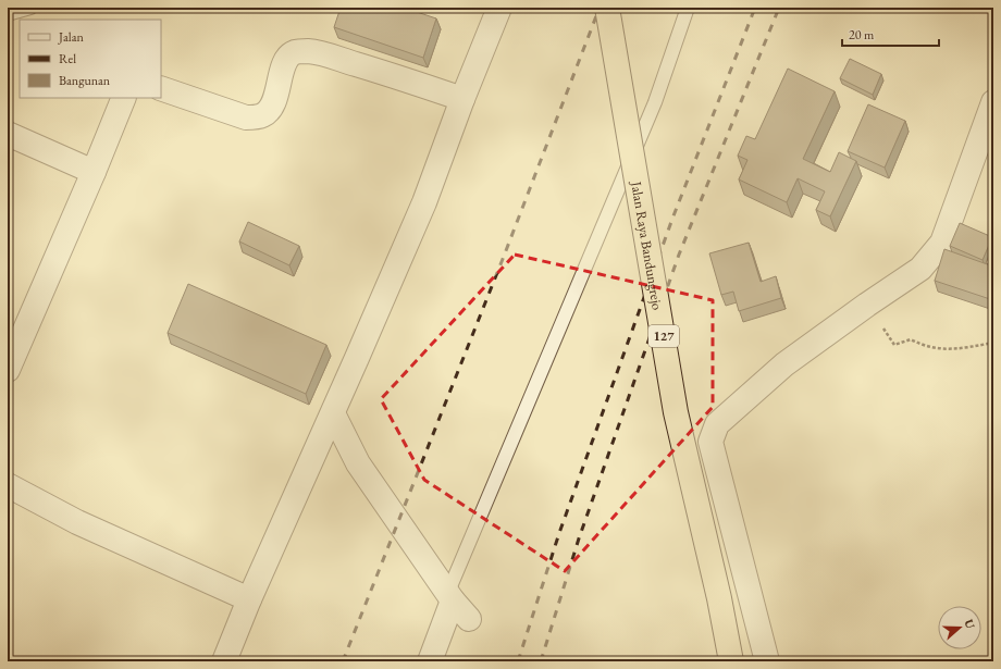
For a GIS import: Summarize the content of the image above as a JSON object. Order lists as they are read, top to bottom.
{
  "streets": {
    "main road": ["Jalan Raya Bandungrejo", "127"]
  },
  "legend": ["Jalan", "Rel", "Bangunan"],
  "scale_bar": "20 m",
  "north": "right"
}
